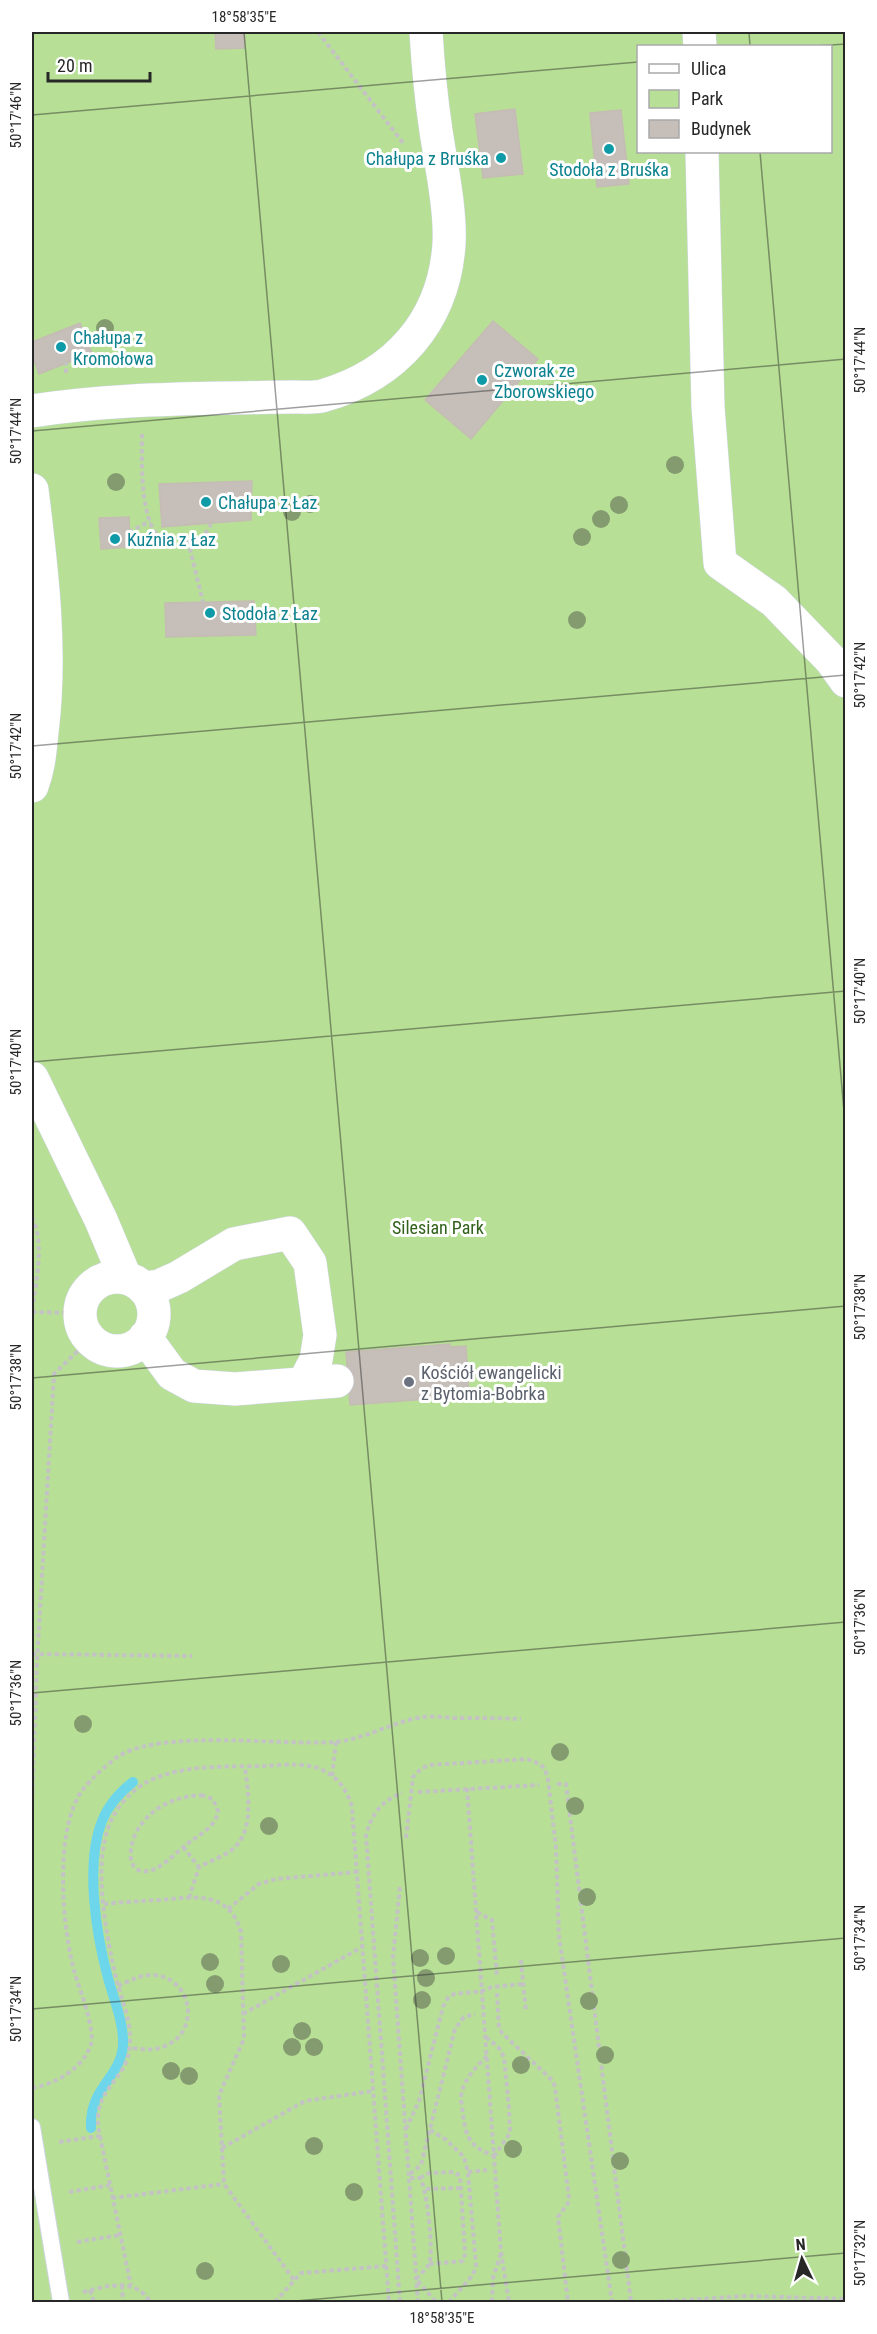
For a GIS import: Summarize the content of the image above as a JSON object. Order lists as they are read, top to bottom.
{
  "parks": ["Silesian Park"],
  "places": [
    "Stodoła z Bruśka",
    "Chałupa z Bruśka",
    "Chałupa z Kromołowa",
    "Czworak ze Zborowskiego",
    "Chałupa z Łaz",
    "Kuźnia z Łaz",
    "Stodoła z Łaz",
    "Kościół ewangelicki z Bytomia-Bobrka"
  ],
  "legend": ["Ulica", "Park", "Budynek"],
  "scale_bar": "20 m",
  "north": "top",
  "coordinates": [
    "18°58'35\"E",
    "50°17'46\"N",
    "50°17'44\"N",
    "50°17'42\"N",
    "50°17'40\"N",
    "50°17'38\"N",
    "50°17'36\"N",
    "50°17'34\"N",
    "50°17'32\"N"
  ]
}
